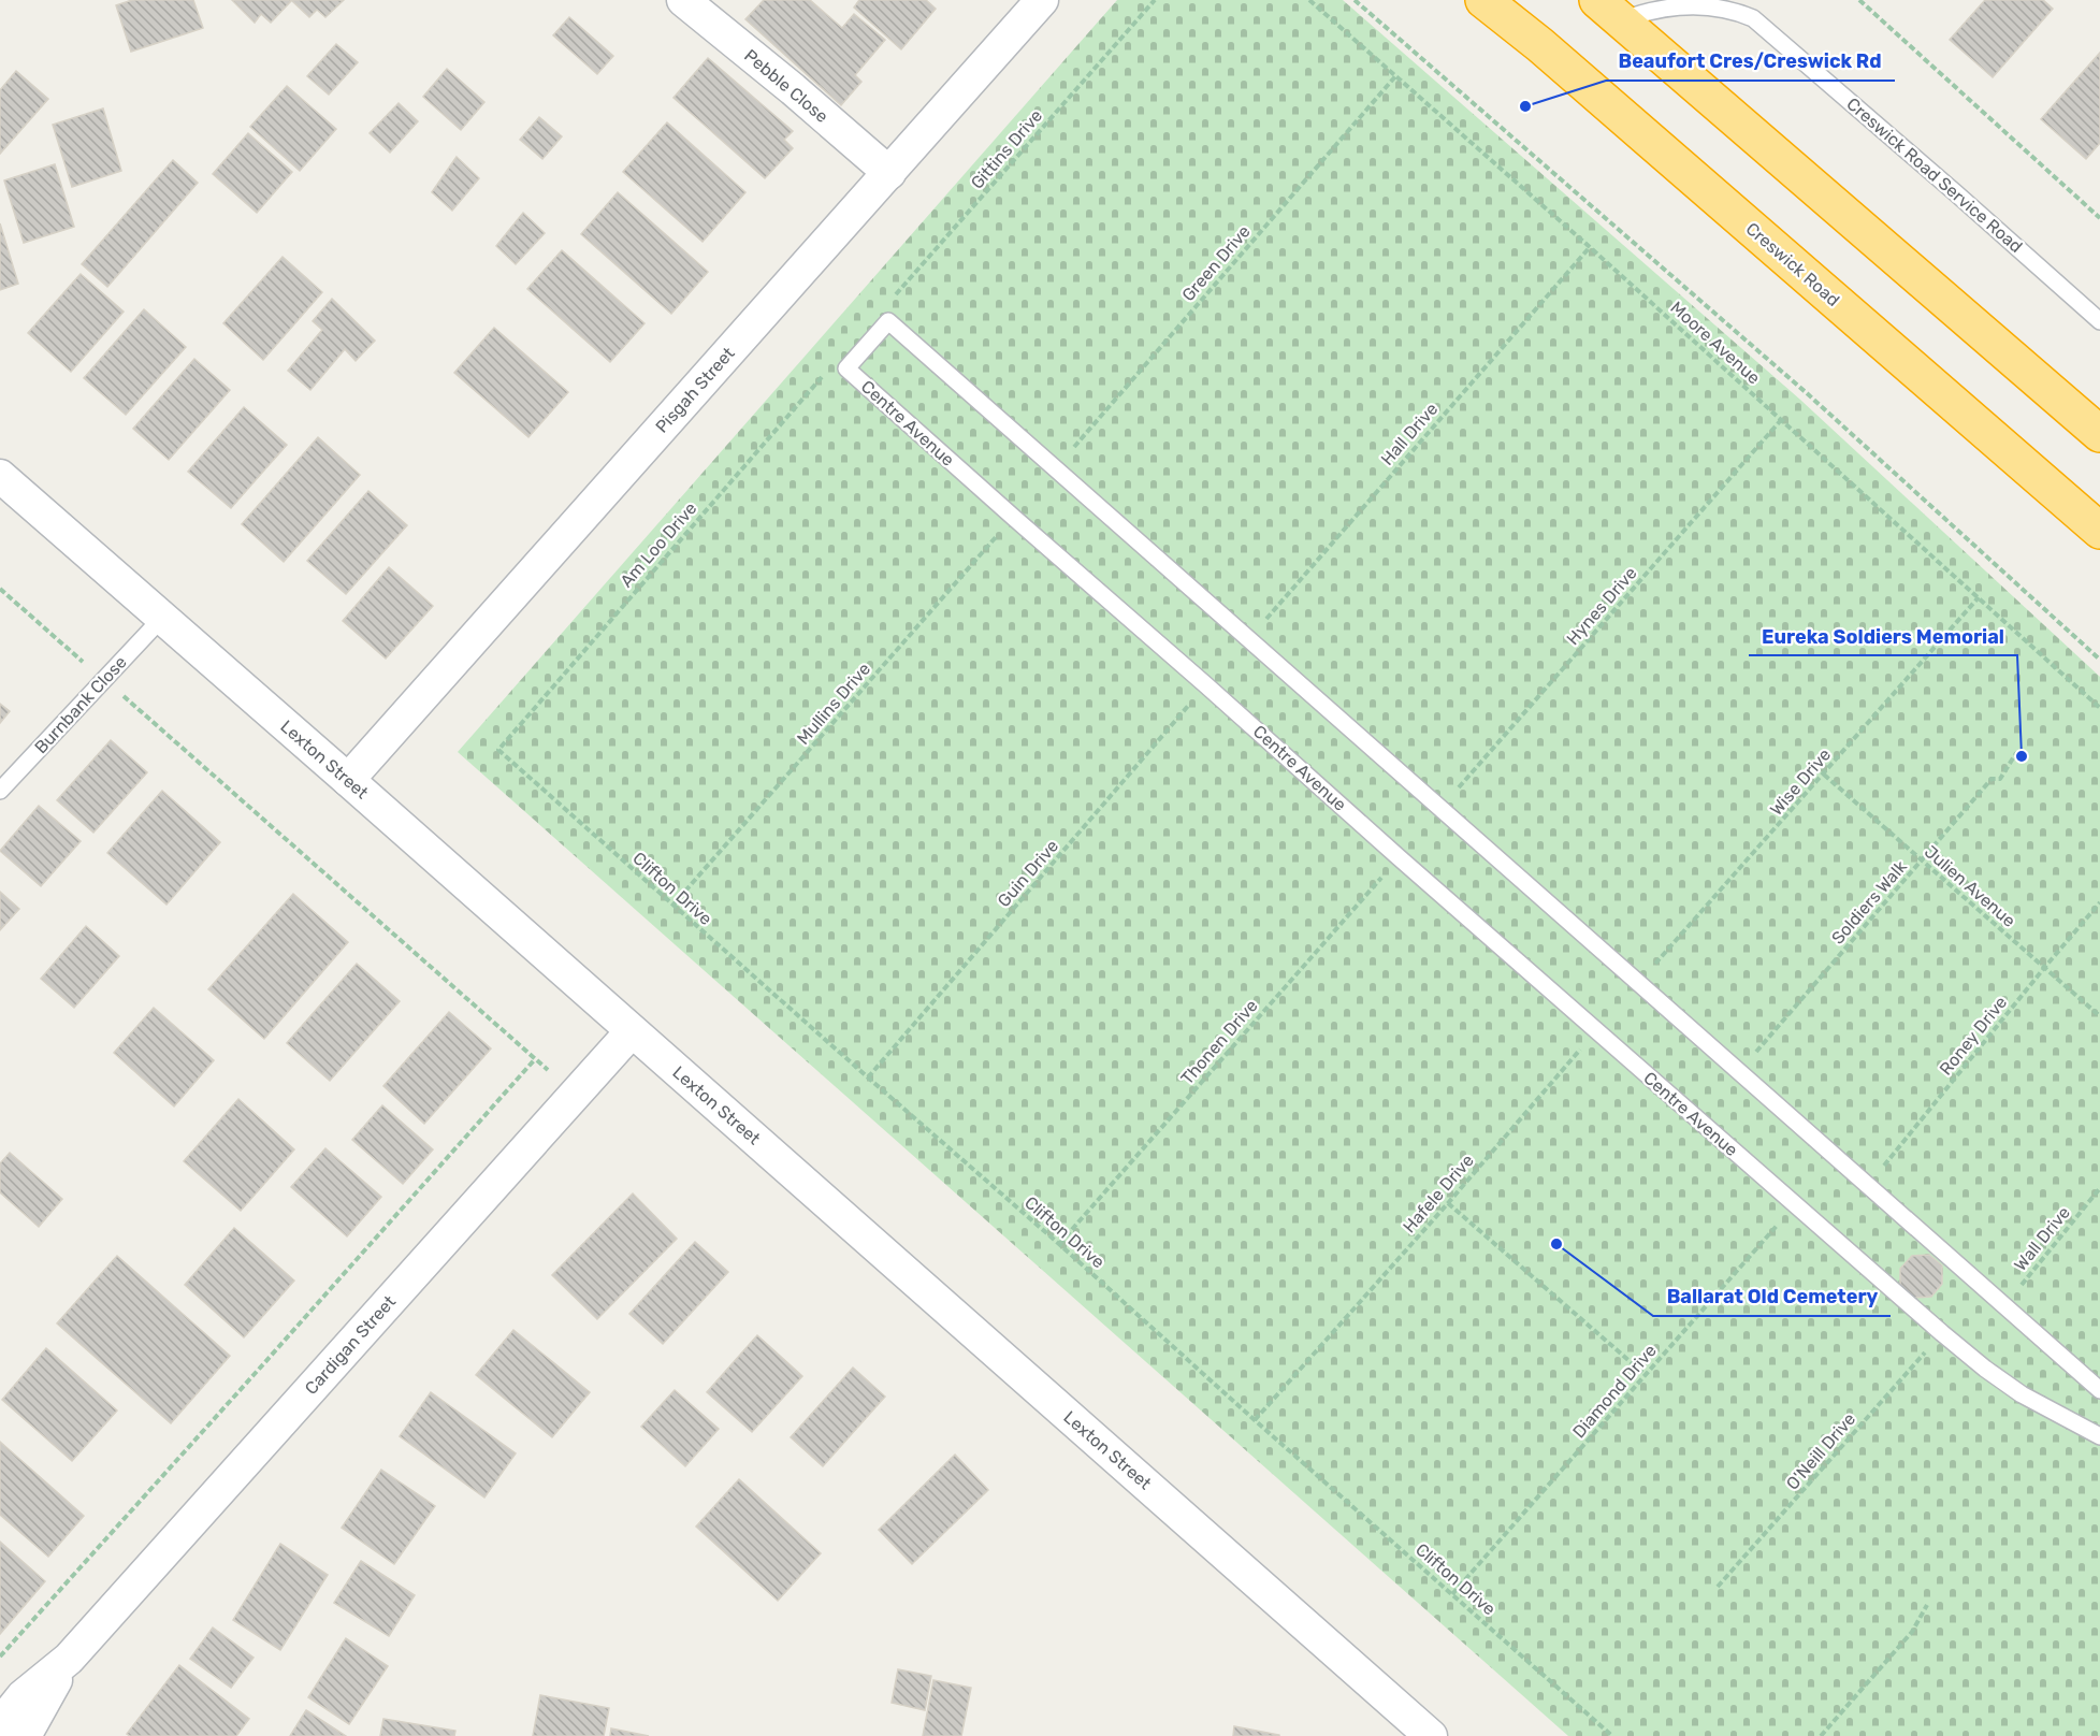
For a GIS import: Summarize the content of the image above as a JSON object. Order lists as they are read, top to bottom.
{
  "streets": {
    "highway": ["Creswick Road"],
    "street": [
      "Pebble Close",
      "Pisgah Street",
      "Lexton Street",
      "Cardigan Street"
    ],
    "lane": ["Creswick Road Service Road", "Centre Avenue", "Burnbank Close"],
    "path": [
      "Gittins Drive",
      "Green Drive",
      "Moore Avenue",
      "Hall Drive",
      "Am Loo Drive",
      "Hynes Drive",
      "Mullins Drive",
      "Wise Drive",
      "Guin Drive",
      "Julien Avenue",
      "Clifton Drive",
      "Soldiers Walk",
      "Roney Drive",
      "Thonen Drive",
      "Hafele Drive",
      "Wall Drive",
      "Diamond Drive",
      "O'Neill Drive"
    ]
  },
  "crossings": [
    ["Pebble Close", "Pisgah Street"],
    ["Gittins Drive", "Centre Avenue"],
    ["Green Drive", "Moore Avenue"],
    ["Moore Avenue", "Hall Drive"],
    ["Moore Avenue", "Hynes Drive"],
    ["Moore Avenue", "Wise Drive"],
    ["Pisgah Street", "Lexton Street"],
    ["Centre Avenue", "Am Loo Drive"],
    ["Centre Avenue", "Mullins Drive"],
    ["Centre Avenue", "Guin Drive"],
    ["Centre Avenue", "Thonen Drive"],
    ["Centre Avenue", "Hafele Drive"],
    ["Centre Avenue", "Diamond Drive"],
    ["Centre Avenue", "O'Neill Drive"],
    ["Am Loo Drive", "Clifton Drive"],
    ["Mullins Drive", "Clifton Drive"],
    ["Burnbank Close", "Lexton Street"],
    ["Lexton Street", "Cardigan Street"],
    ["Wise Drive", "Julien Avenue"],
    ["Guin Drive", "Clifton Drive"],
    ["Julien Avenue", "Soldiers Walk"],
    ["Julien Avenue", "Roney Drive"],
    ["Clifton Drive", "Thonen Drive"],
    ["Clifton Drive", "Hafele Drive"],
    ["Clifton Drive", "Diamond Drive"]
  ],
  "places": ["Beaufort Cres/Creswick Rd", "Eureka Soldiers Memorial", "Ballarat Old Cemetery"]
}
